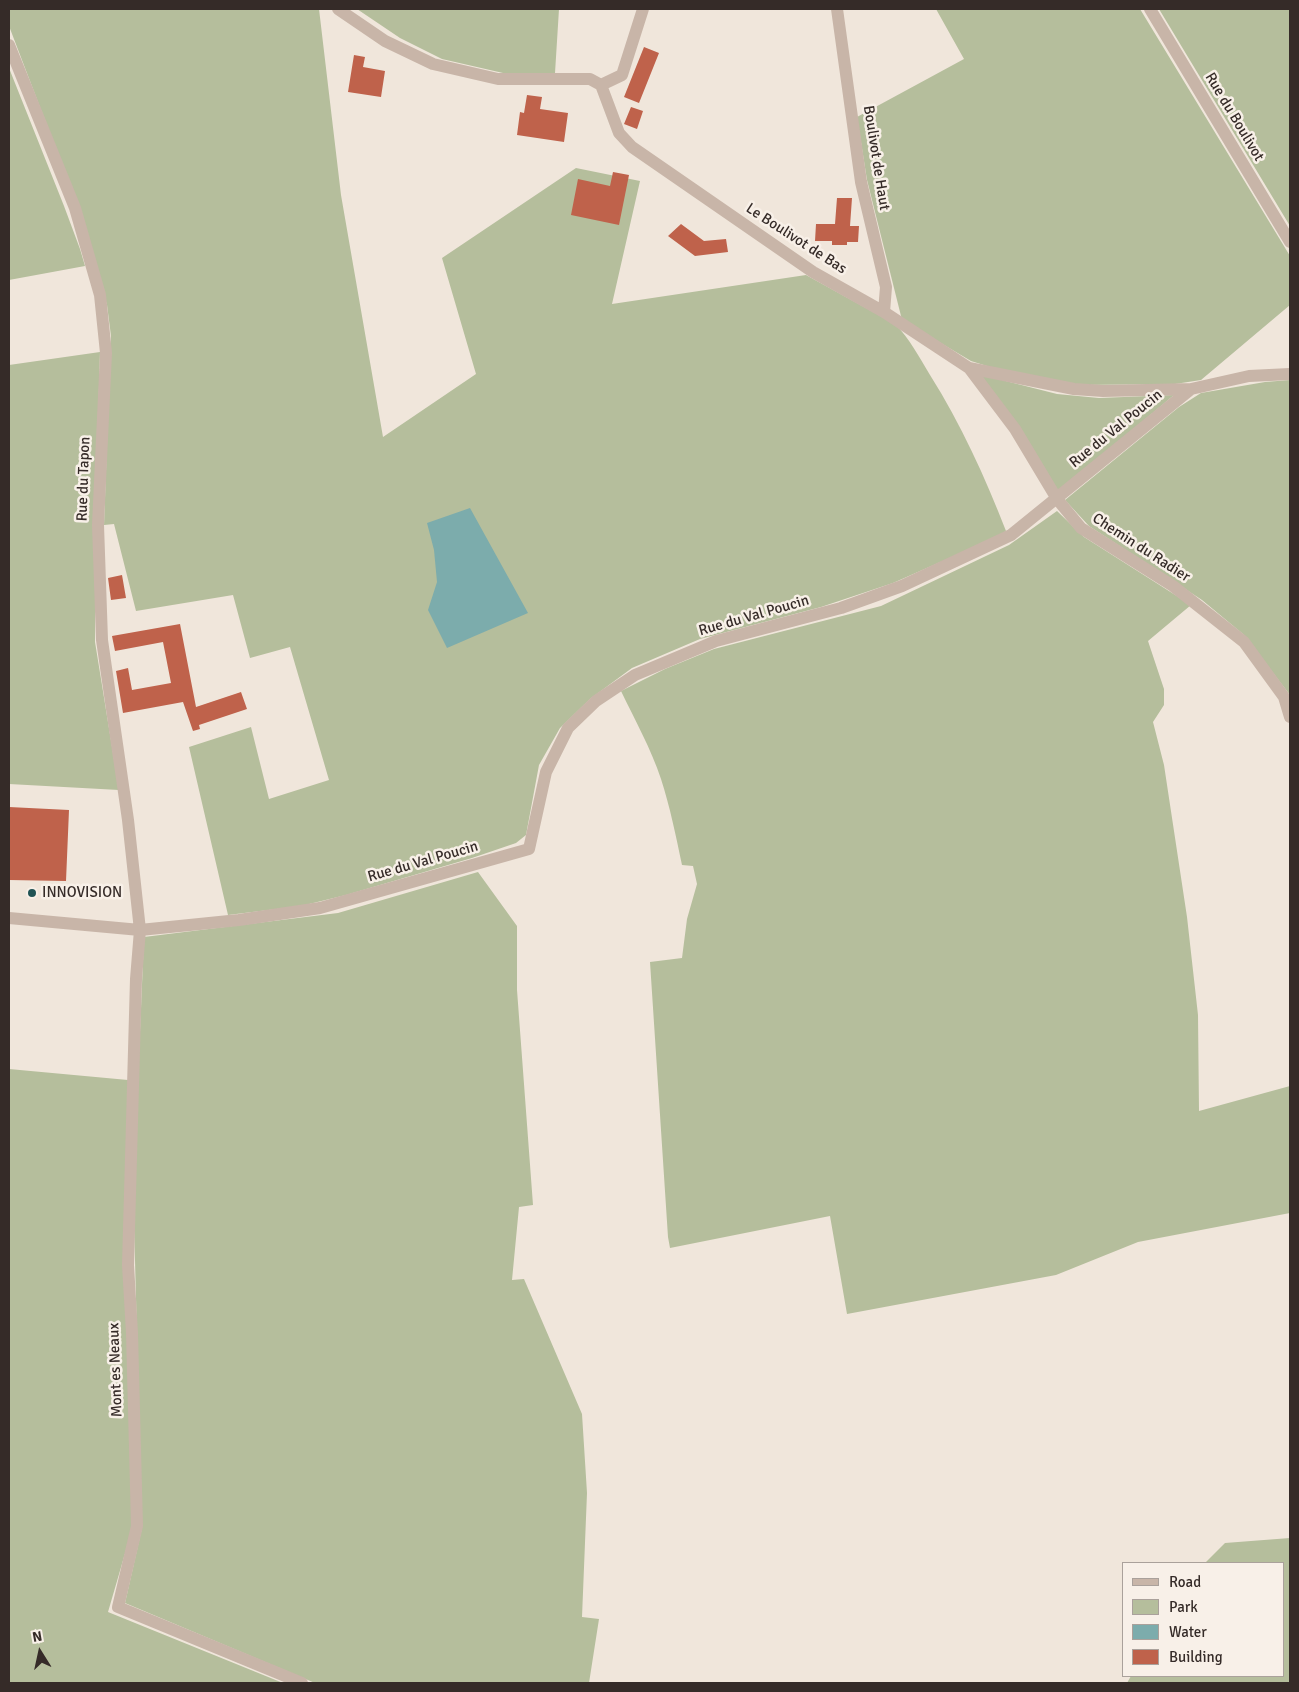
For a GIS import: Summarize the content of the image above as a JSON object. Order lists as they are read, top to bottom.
{
  "streets": {
    "street": [
      "Rue du Boulivot",
      "Boulivot de Haut",
      "Le Boulivot de Bas",
      "Rue du Val Poucin",
      "Rue du Tapon",
      "Chemin du Radier",
      "Mont es Neaux"
    ]
  },
  "crossings": [
    ["Boulivot de Haut", "Le Boulivot de Bas"],
    ["Le Boulivot de Bas", "Rue du Val Poucin"],
    ["Le Boulivot de Bas", "Chemin du Radier"],
    ["Rue du Val Poucin", "Rue du Tapon"],
    ["Rue du Val Poucin", "Chemin du Radier"],
    ["Rue du Val Poucin", "Mont es Neaux"],
    ["Rue du Tapon", "Mont es Neaux"]
  ],
  "places": ["INNOVISION"],
  "legend": [
    "Road",
    "Park",
    "Water",
    "Building"
  ],
  "north": "top"
}
